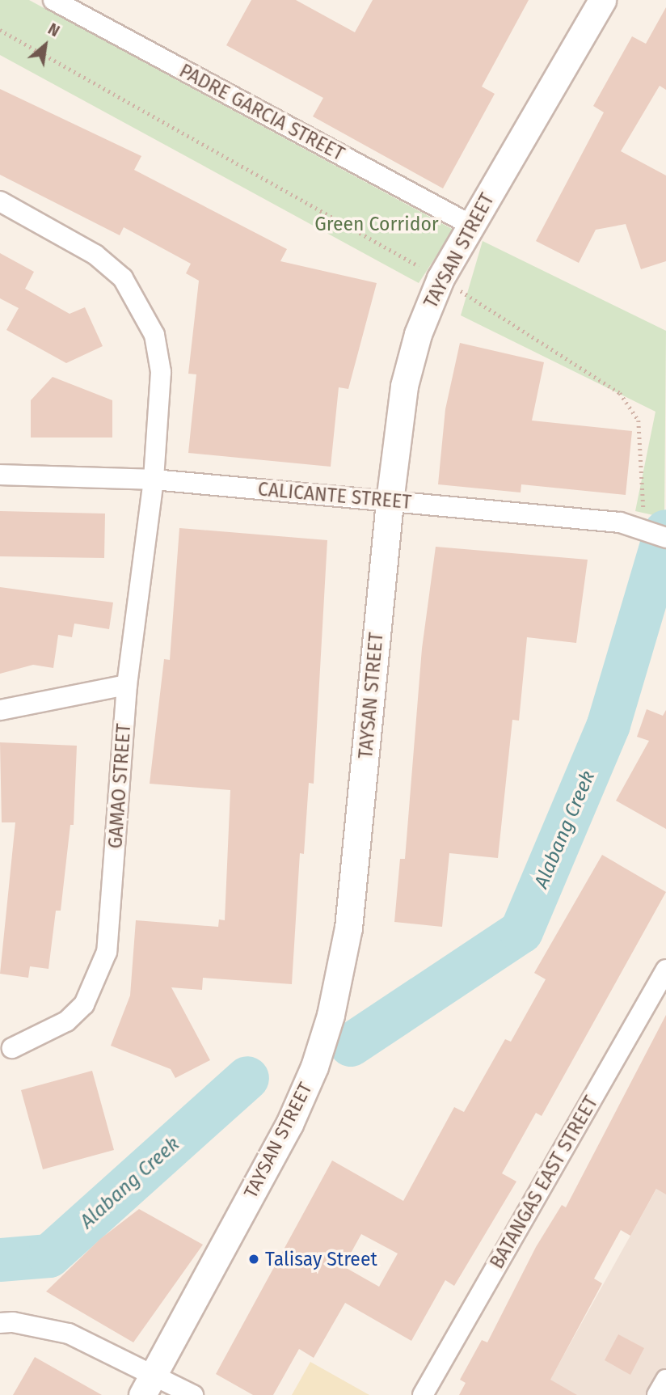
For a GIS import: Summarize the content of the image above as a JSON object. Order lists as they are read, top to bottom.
{
  "streets": {
    "street": [
      "PADRE GARCIA STREET",
      "TAYSAN STREET",
      "CALICANTE STREET",
      "GAMAO STREET",
      "BATANGAS EAST STREET"
    ]
  },
  "crossings": [
    ["PADRE GARCIA STREET", "TAYSAN STREET"],
    ["TAYSAN STREET", "CALICANTE STREET"],
    ["CALICANTE STREET", "GAMAO STREET"]
  ],
  "water": ["Alabang Creek"],
  "parks": ["Green Corridor"],
  "places": ["Talisay Street"],
  "north": "top right"
}
